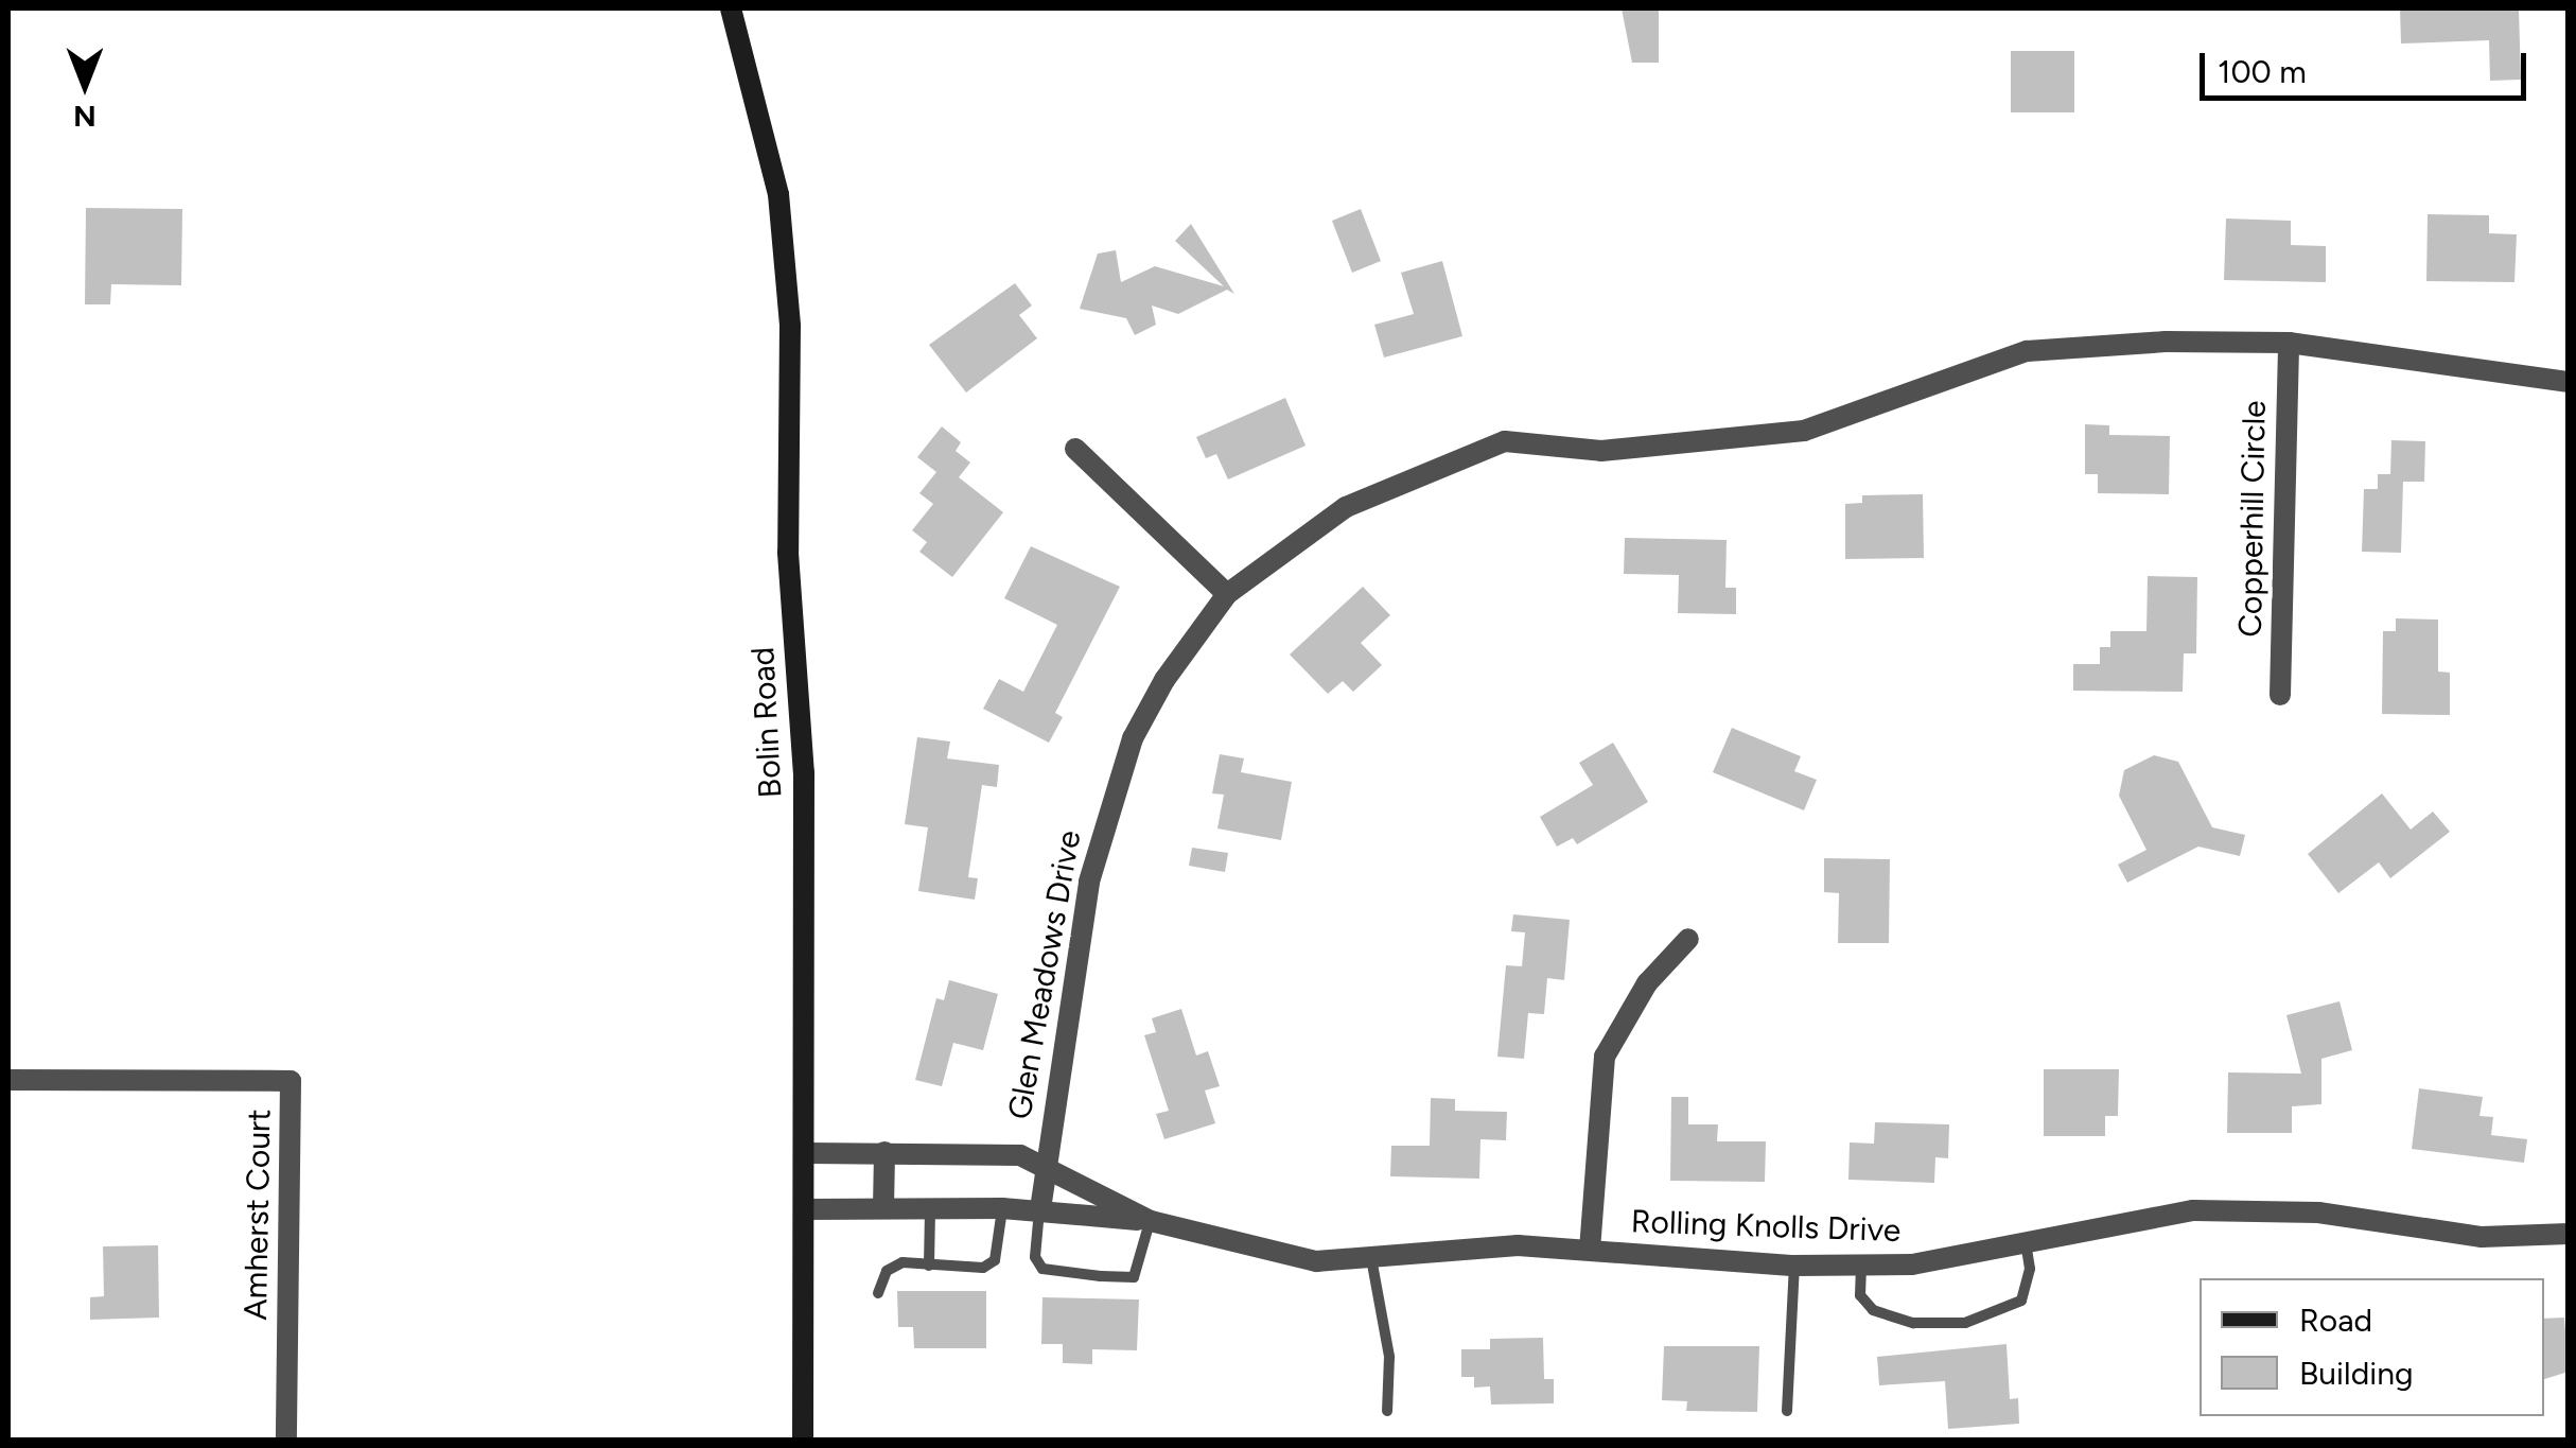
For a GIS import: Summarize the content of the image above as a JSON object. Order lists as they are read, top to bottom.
{
  "streets": {
    "street": [
      "Copperhill Circle",
      "Bolin Road",
      "Glen Meadows Drive",
      "Amherst Court",
      "Rolling Knolls Drive"
    ]
  },
  "crossings": [
    ["Copperhill Circle", "Glen Meadows Drive"],
    ["Bolin Road", "Rolling Knolls Drive"],
    ["Glen Meadows Drive", "Rolling Knolls Drive"]
  ],
  "legend": ["Road", "Building"],
  "scale_bar": "100 m",
  "north": "bottom"
}
